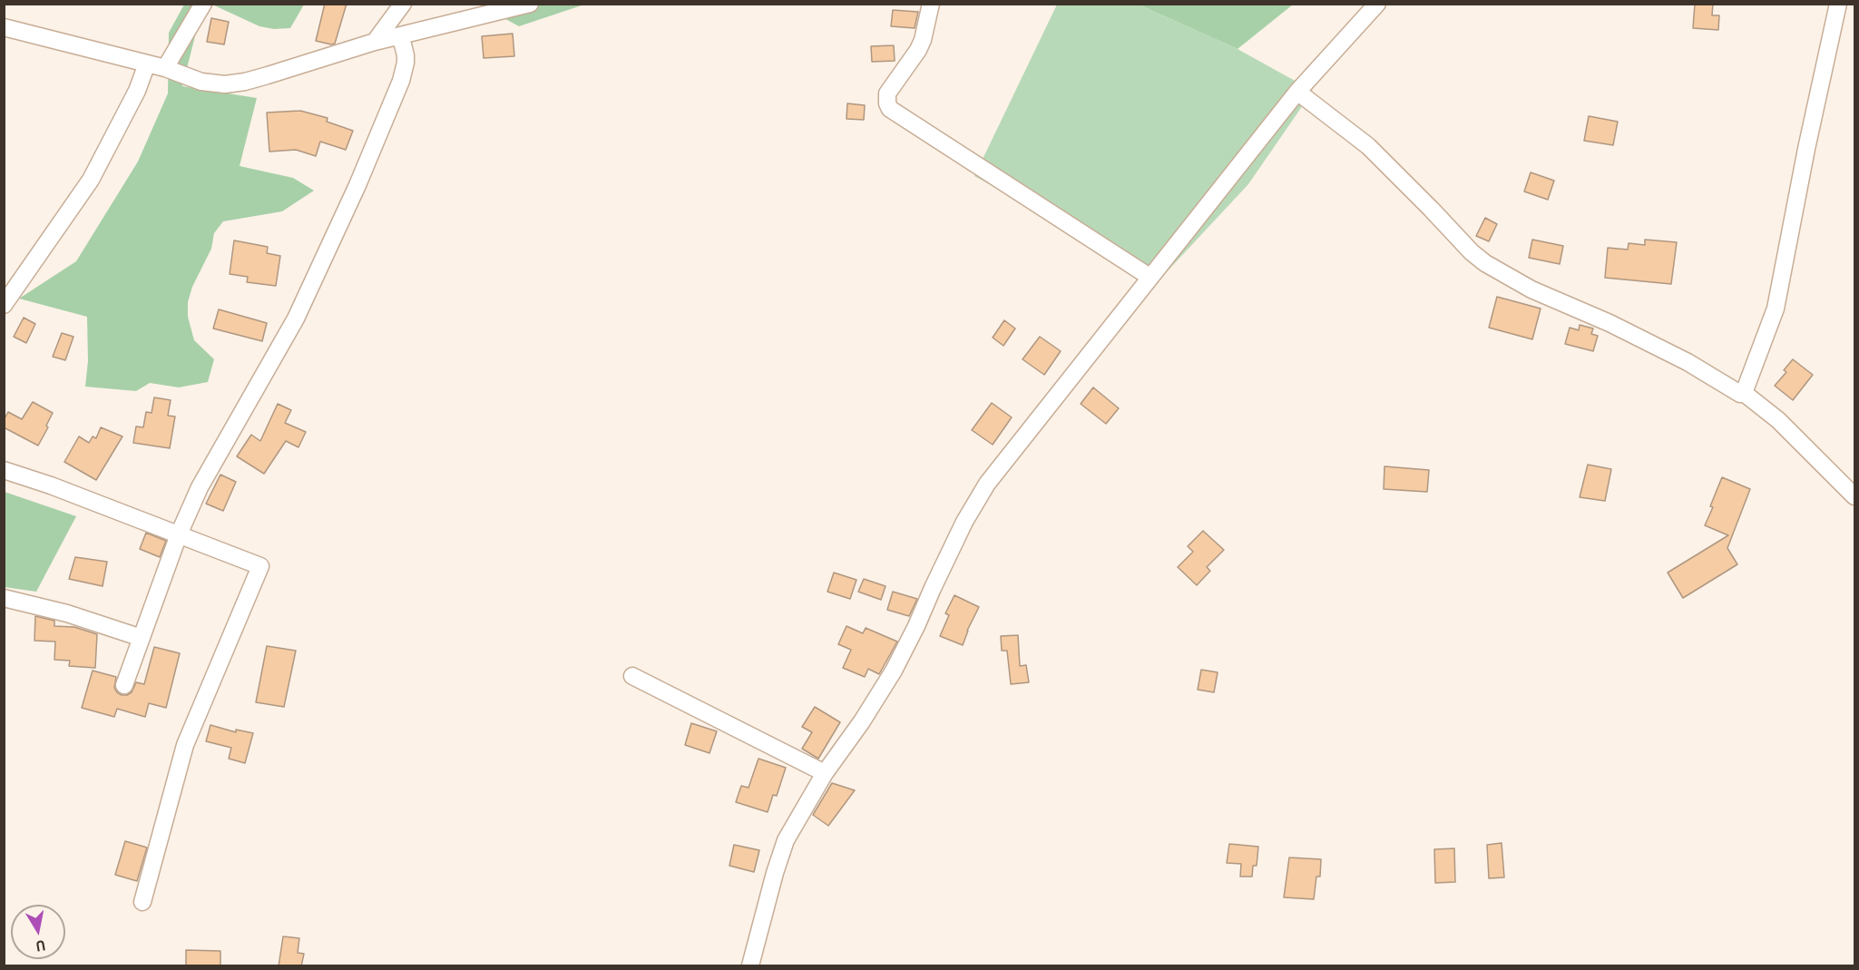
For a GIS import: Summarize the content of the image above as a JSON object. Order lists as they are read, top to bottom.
{
  "north": "bottom"
}
